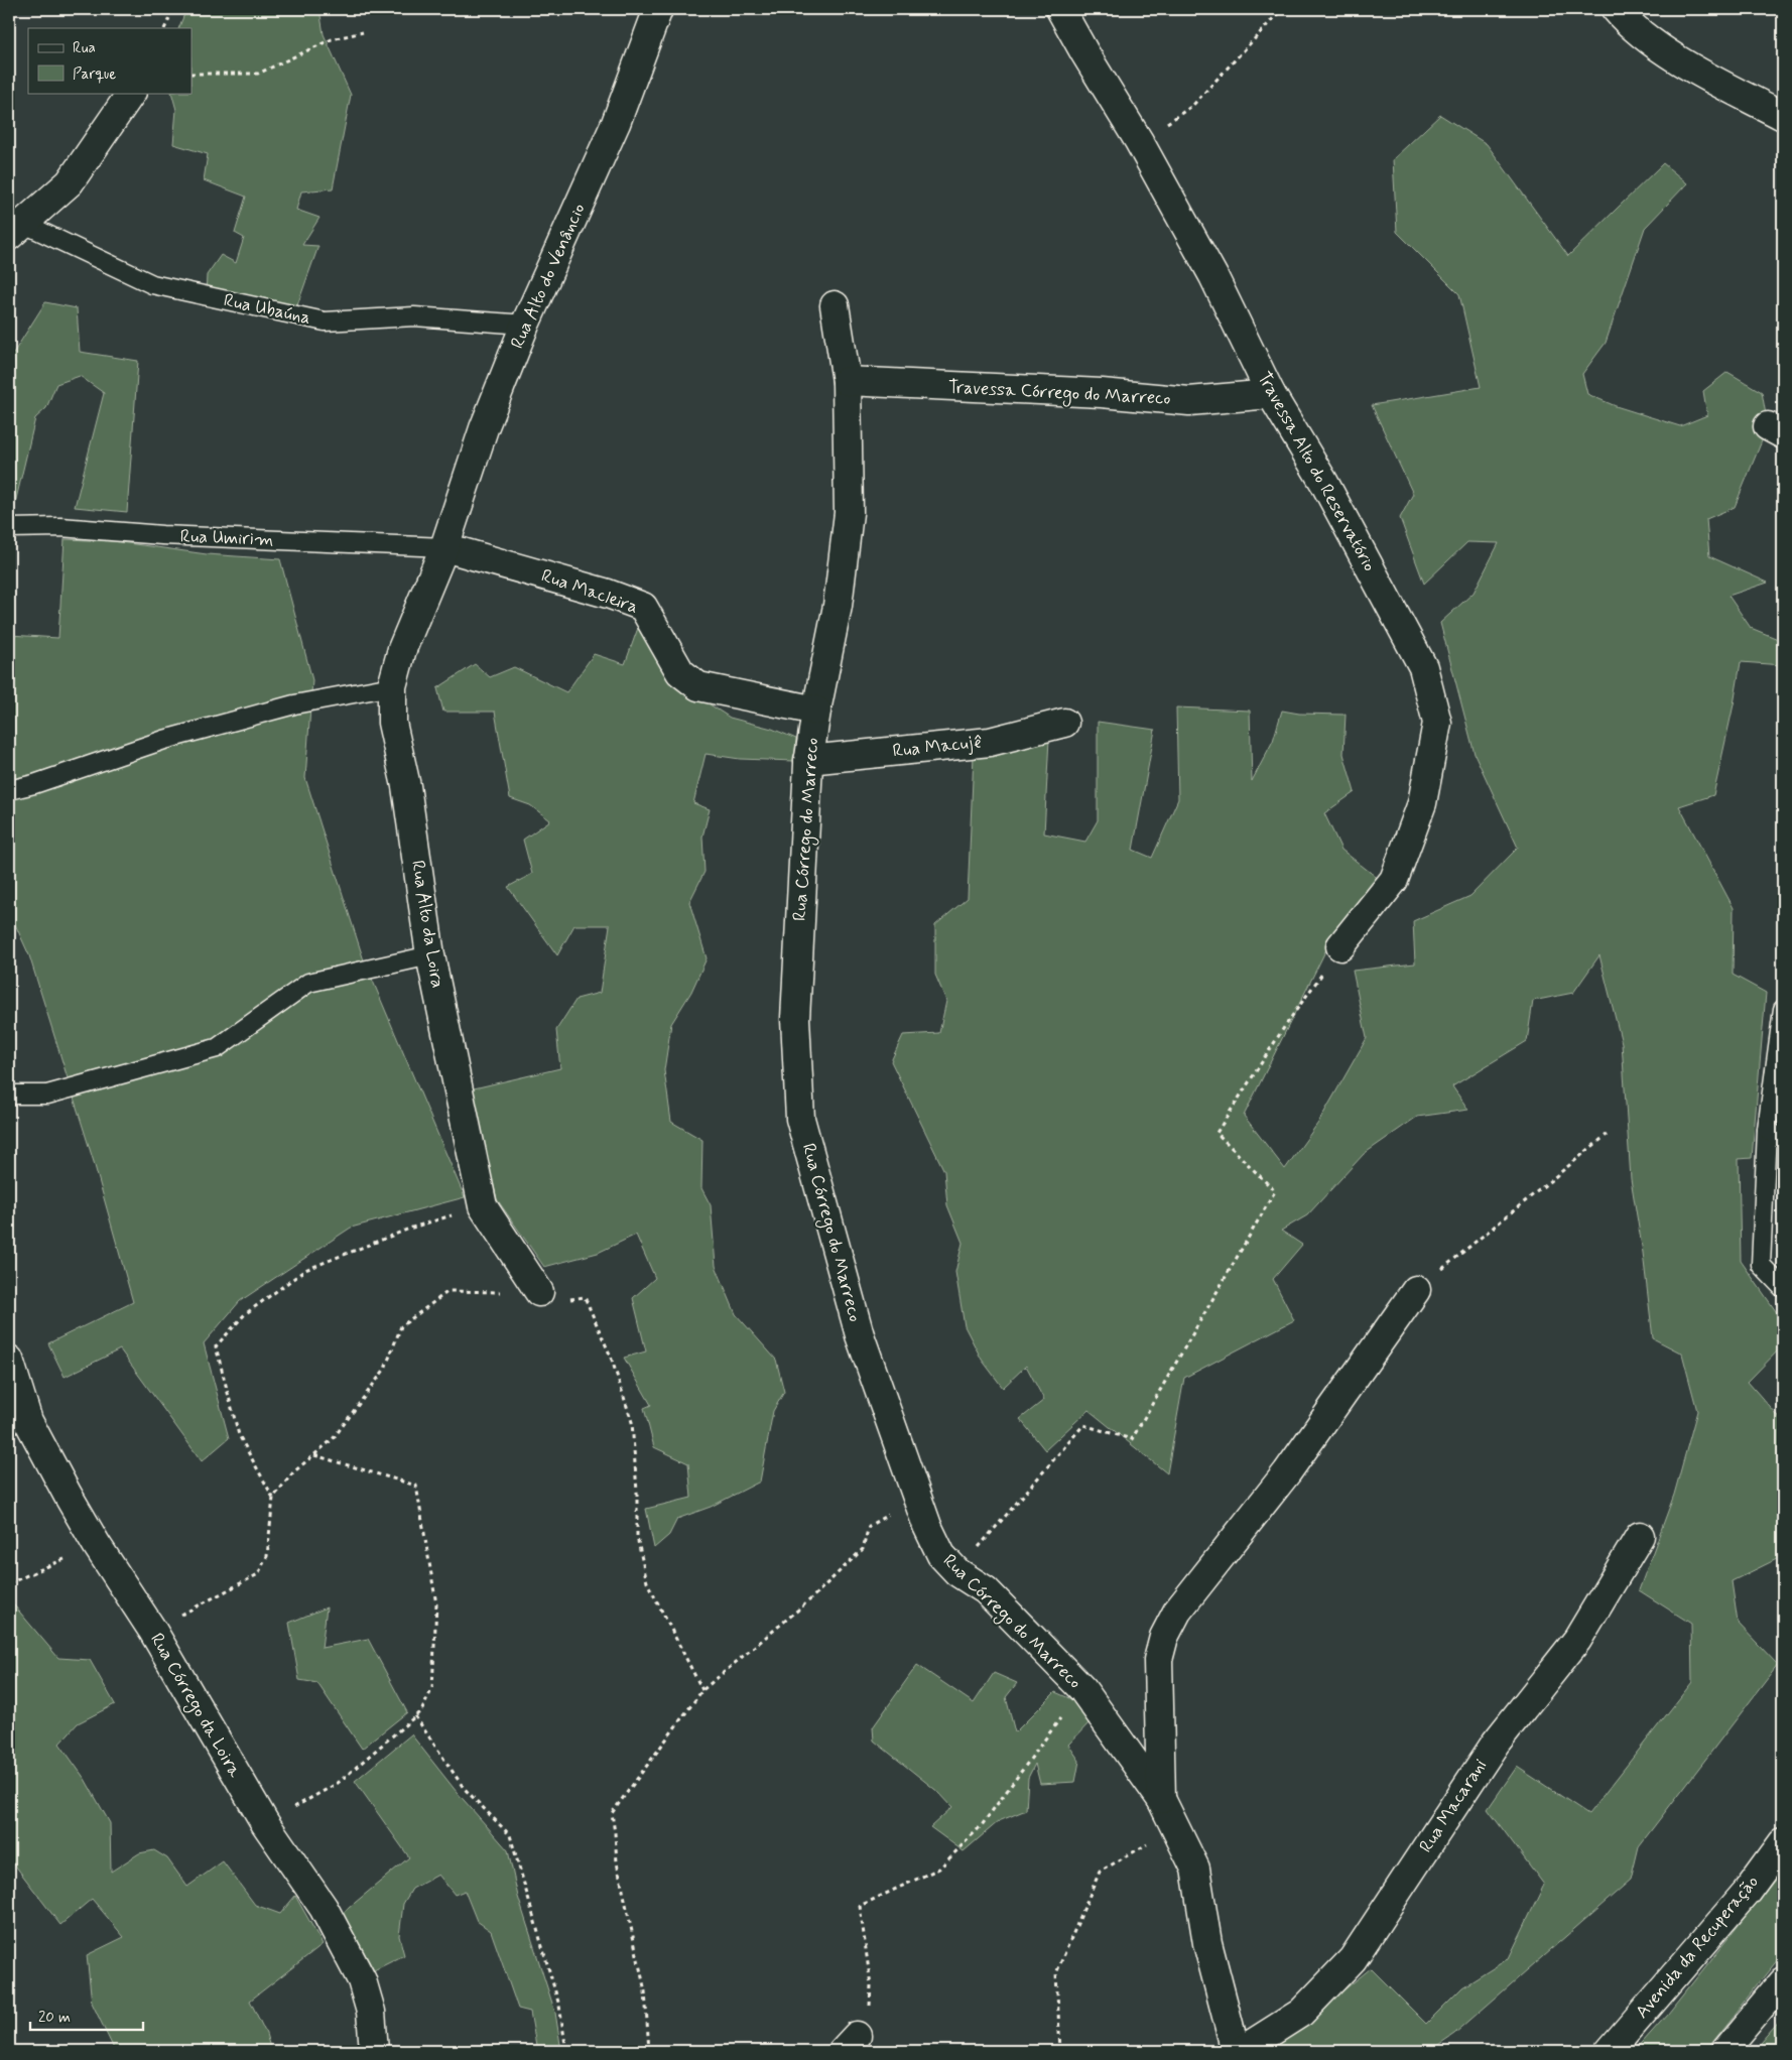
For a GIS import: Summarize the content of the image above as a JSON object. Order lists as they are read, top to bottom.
{
  "streets": {
    "main road": [
      "Rua Alto do Venâncio",
      "Travessa Córrego do Marreco",
      "Travessa Alto do Reservatório",
      "Rua Macleira",
      "Rua Macujê",
      "Rua Córrego do Marreco",
      "Rua Alto da Loira",
      "Rua Córrego da Loira",
      "Rua Macarani",
      "Avenida da Recuperação"
    ],
    "lane": ["Rua Ubaúna", "Rua Umirim"]
  },
  "crossings": [
    ["Rua Alto do Venâncio", "Rua Ubaúna"],
    ["Rua Alto do Venâncio", "Rua Umirim"],
    ["Rua Alto do Venâncio", "Rua Macleira"],
    ["Rua Alto do Venâncio", "Rua Alto da Loira"],
    ["Travessa Córrego do Marreco", "Travessa Alto do Reservatório"],
    ["Travessa Córrego do Marreco", "Rua Córrego do Marreco"],
    ["Rua Umirim", "Rua Macleira"],
    ["Rua Umirim", "Rua Alto da Loira"],
    ["Rua Macleira", "Rua Córrego do Marreco"],
    ["Rua Macleira", "Rua Alto da Loira"],
    ["Rua Macujê", "Rua Córrego do Marreco"]
  ],
  "legend": ["Rua", "Parque"],
  "scale_bar": "20 m"
}
